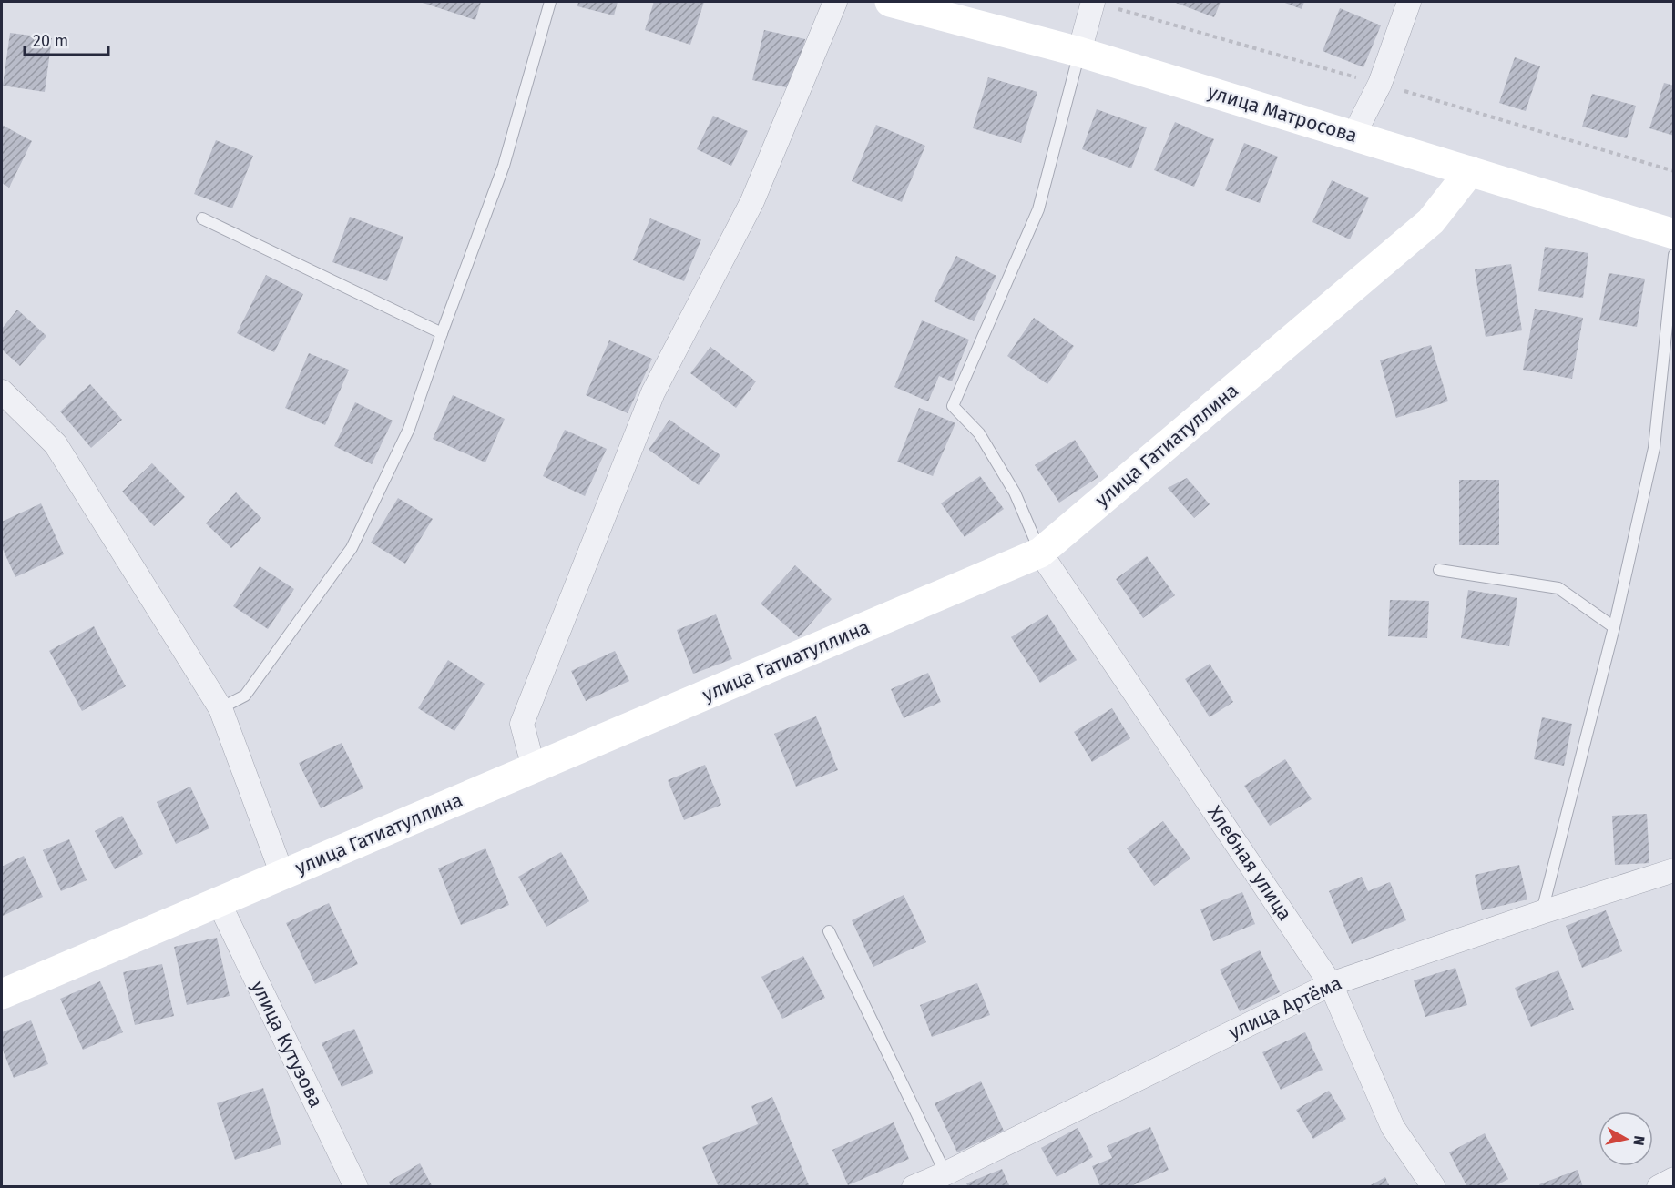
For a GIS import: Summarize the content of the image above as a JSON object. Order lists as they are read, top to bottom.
{
  "streets": {
    "street": [
      "улица Матросова",
      "улица Гатиатуллина",
      "Хлебная улица",
      "улица Артёма",
      "улица Кутузова"
    ]
  },
  "crossings": [
    ["улица Матросова", "улица Гатиатуллина"],
    ["улица Гатиатуллина", "Хлебная улица"],
    ["улица Гатиатуллина", "улица Кутузова"],
    ["Хлебная улица", "улица Артёма"]
  ],
  "scale_bar": "20 m",
  "north": "right"
}
